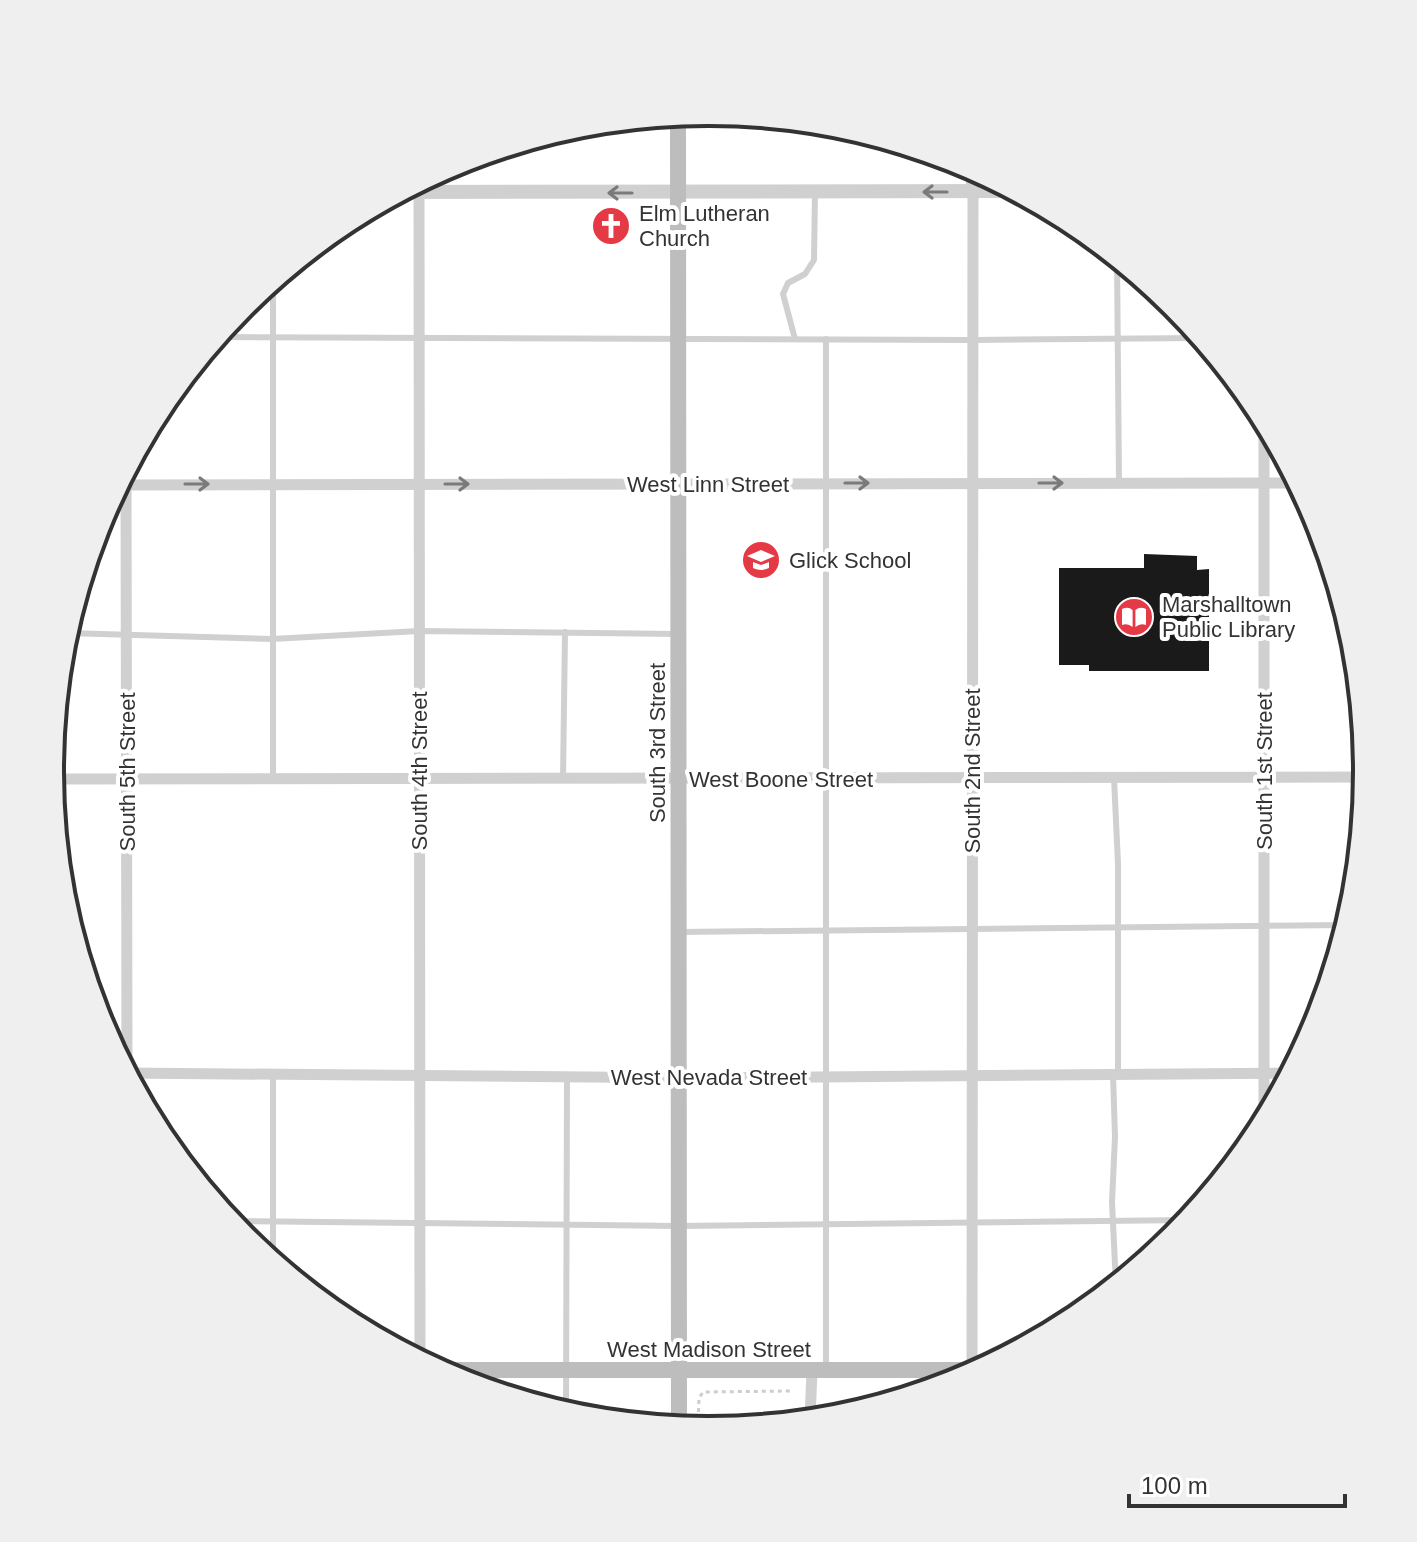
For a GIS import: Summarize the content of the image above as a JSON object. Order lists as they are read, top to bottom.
{
  "streets": {
    "main road": ["South 3rd Street", "West Madison Street"],
    "street": [
      "West Linn Street",
      "South 4th Street",
      "South 2nd Street",
      "South 1st Street",
      "South 5th Street",
      "West Boone Street",
      "West Nevada Street"
    ]
  },
  "crossings": [
    ["West Linn Street", "South 3rd Street"],
    ["West Linn Street", "South 4th Street"],
    ["West Linn Street", "South 2nd Street"],
    ["West Linn Street", "South 1st Street"],
    ["South 3rd Street", "West Boone Street"],
    ["South 3rd Street", "West Nevada Street"],
    ["South 3rd Street", "West Madison Street"],
    ["South 4th Street", "West Boone Street"],
    ["South 4th Street", "West Nevada Street"],
    ["South 2nd Street", "West Boone Street"],
    ["South 2nd Street", "West Nevada Street"],
    ["South 1st Street", "West Boone Street"],
    ["South 1st Street", "West Nevada Street"],
    ["South 5th Street", "West Boone Street"]
  ],
  "one_way": ["West Linn Street"],
  "places": {
    "church": ["Elm Lutheran Church"],
    "school or university": ["Glick School"],
    "library": ["Marshalltown Public Library"]
  },
  "scale_bar": "100 m"
}
